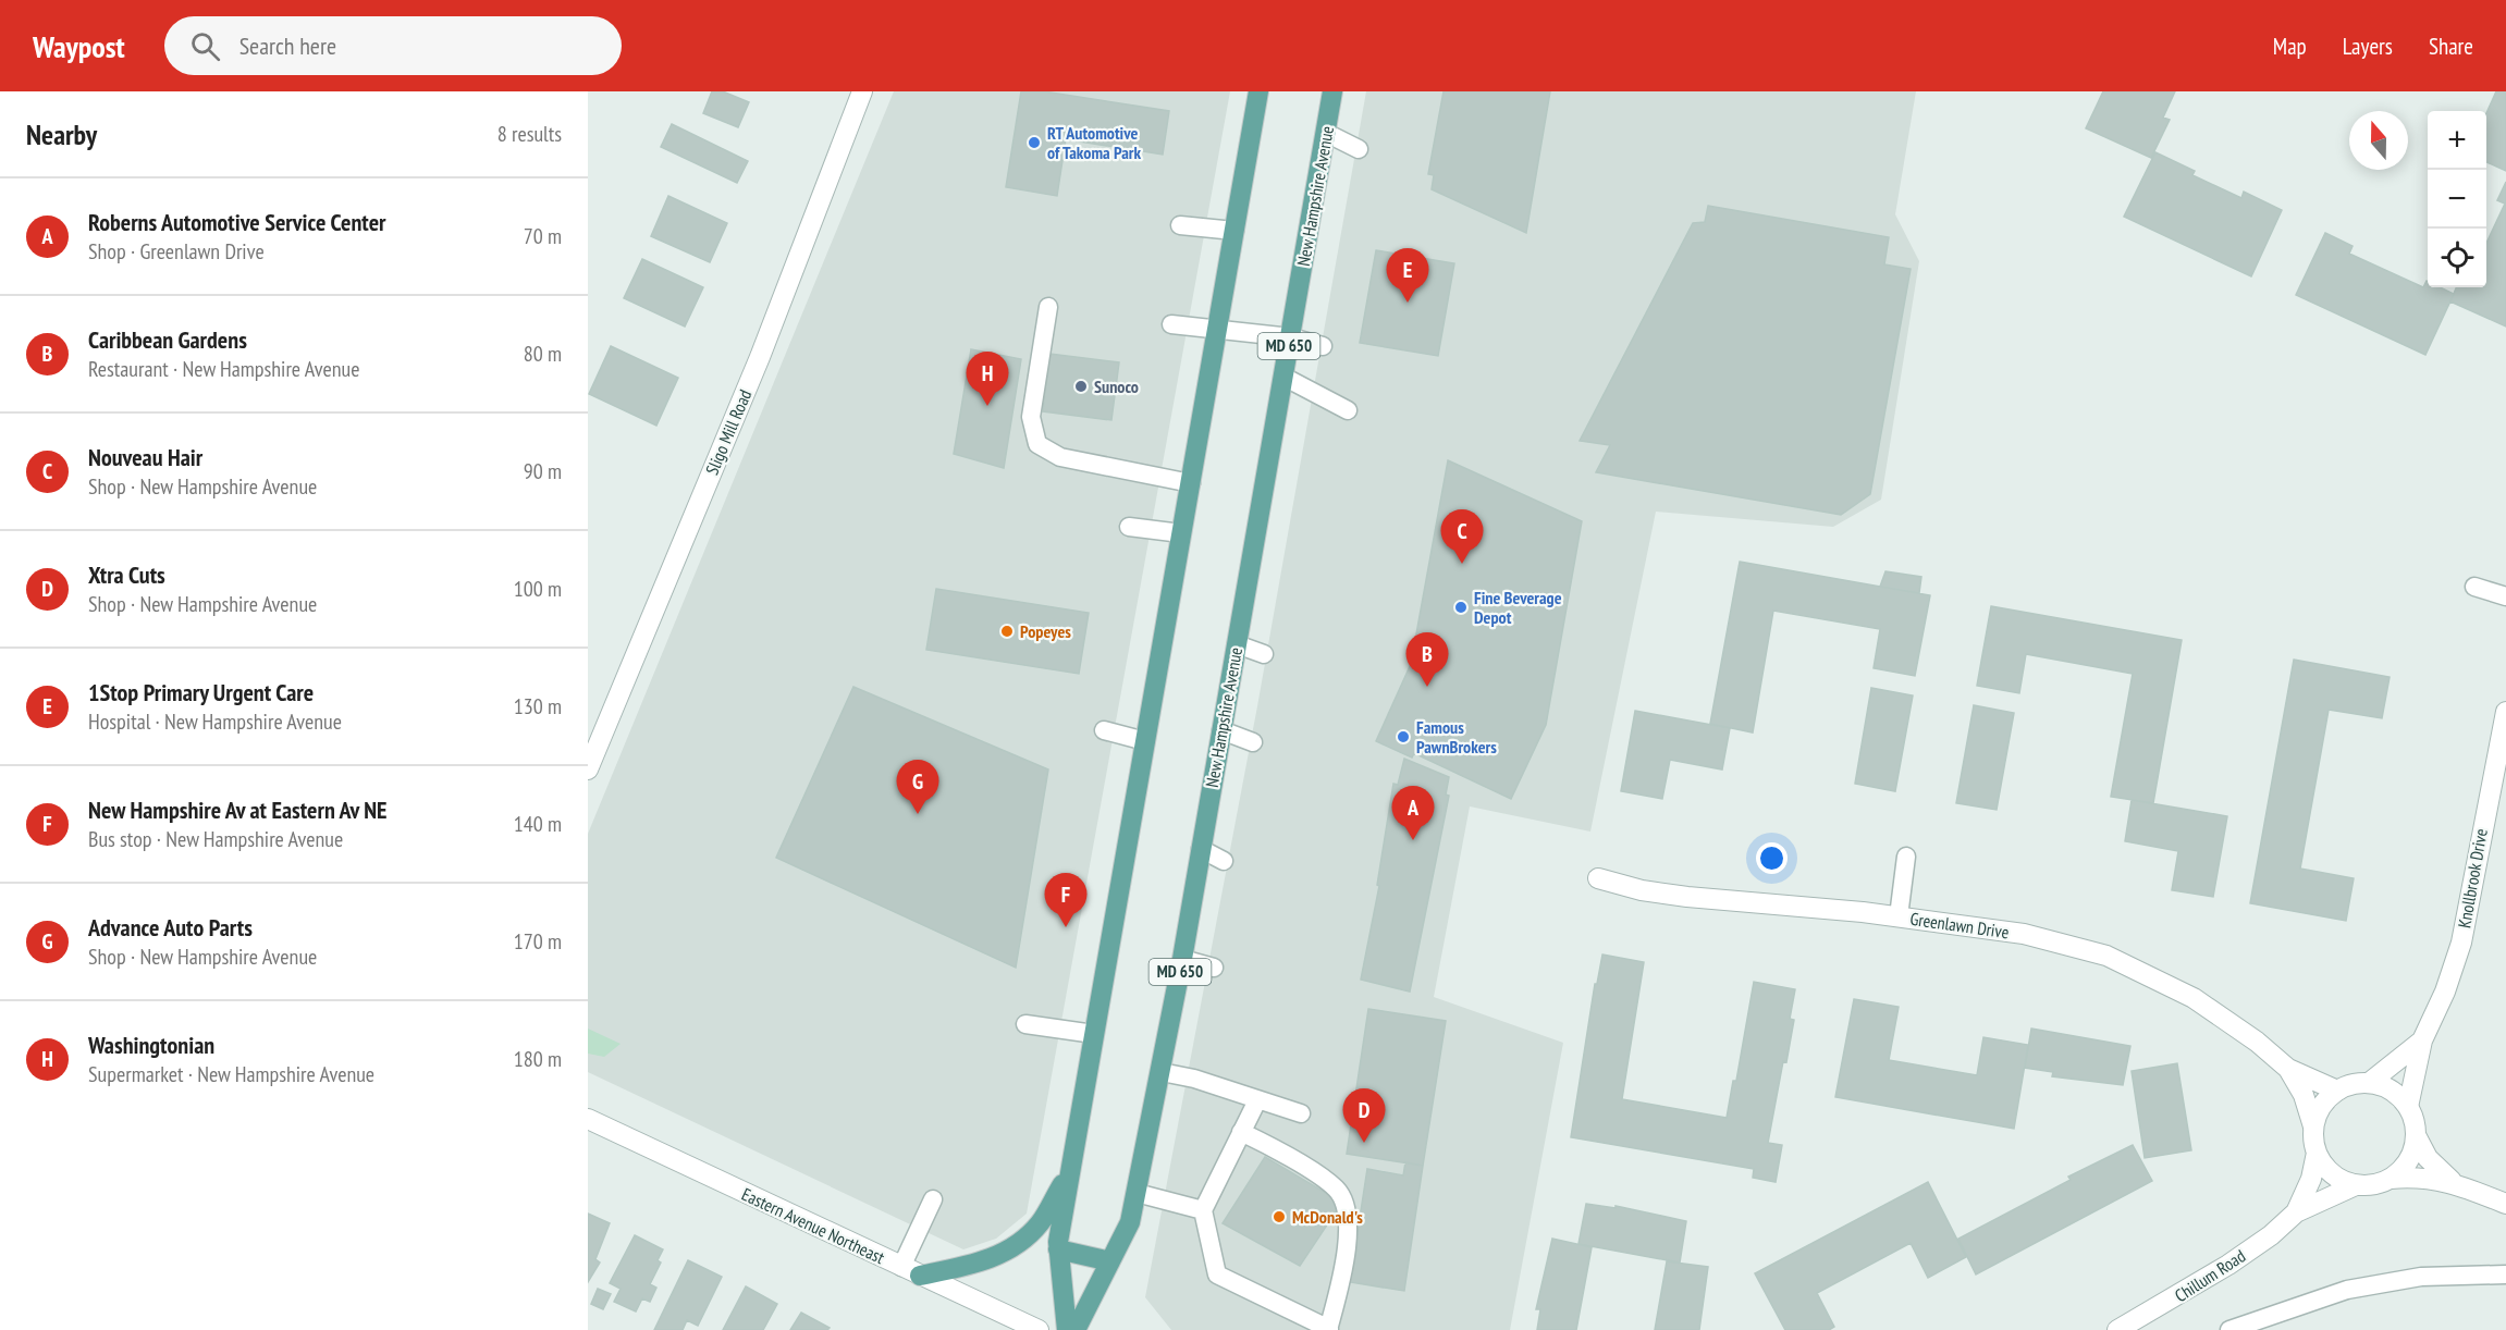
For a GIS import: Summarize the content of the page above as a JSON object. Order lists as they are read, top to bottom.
{
  "streets": {
    "main road": ["New Hampshire Avenue", "MD 650"],
    "street": [
      "Sligo Mill Road",
      "Knollbrook Drive",
      "Greenlawn Drive",
      "Eastern Avenue Northeast",
      "Chillum Road"
    ]
  },
  "crossings": [
    ["Knollbrook Drive", "Greenlawn Drive"],
    ["Knollbrook Drive", "Chillum Road"],
    ["Greenlawn Drive", "Chillum Road"]
  ],
  "places": [
    "RT Automotive of Takoma Park",
    "Sunoco",
    "Fine Beverage Depot",
    "Popeyes",
    "Famous PawnBrokers",
    "McDonald's"
  ],
  "north": "top",
  "page": {
    "header": "Waypost",
    "search": "Search here",
    "nav": ["Map", "Layers", "Share"],
    "heading": ["Nearby", "8 results"],
    "map_buttons": ["+", "−"],
    "list": [
      {
        "mark": "A",
        "name": "Roberns Automotive Service Center",
        "note": "Shop · Greenlawn Drive",
        "value": "70 m"
      },
      {
        "mark": "B",
        "name": "Caribbean Gardens",
        "note": "Restaurant · New Hampshire Avenue",
        "value": "80 m"
      },
      {
        "mark": "C",
        "name": "Nouveau Hair",
        "note": "Shop · New Hampshire Avenue",
        "value": "90 m"
      },
      {
        "mark": "D",
        "name": "Xtra Cuts",
        "note": "Shop · New Hampshire Avenue",
        "value": "100 m"
      },
      {
        "mark": "E",
        "name": "1Stop Primary Urgent Care",
        "note": "Hospital · New Hampshire Avenue",
        "value": "130 m"
      },
      {
        "mark": "F",
        "name": "New Hampshire Av at Eastern Av NE",
        "note": "Bus stop · New Hampshire Avenue",
        "value": "140 m"
      },
      {
        "mark": "G",
        "name": "Advance Auto Parts",
        "note": "Shop · New Hampshire Avenue",
        "value": "170 m"
      },
      {
        "mark": "H",
        "name": "Washingtonian",
        "note": "Supermarket · New Hampshire Avenue",
        "value": "180 m"
      }
    ],
    "pins": [
      "E",
      "H",
      "C",
      "B",
      "G",
      "A",
      "F",
      "D"
    ]
  }
}
